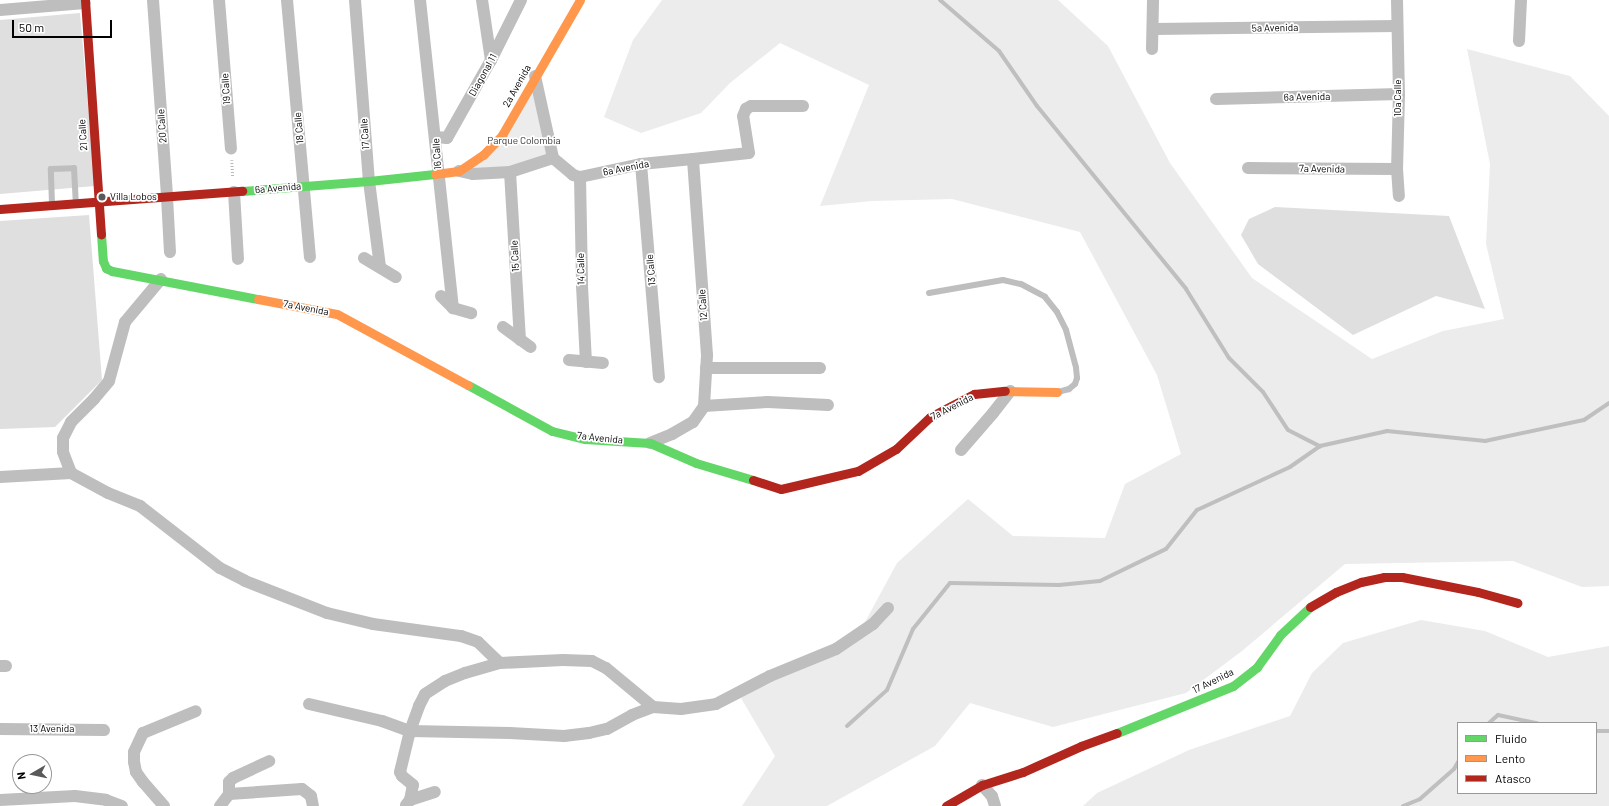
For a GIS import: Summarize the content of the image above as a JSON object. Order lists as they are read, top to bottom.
{
  "streets": {
    "street": [
      "5a Avenida",
      "Diagonal 11",
      "2a Avenida",
      "19 Calle",
      "6a Avenida",
      "10a Calle",
      "20 Calle",
      "18 Calle",
      "17 Calle",
      "21 Calle",
      "16 Calle",
      "7a Avenida",
      "15 Calle",
      "14 Calle",
      "13 Calle",
      "12 Calle",
      "17 Avenida",
      "13 Avenida"
    ]
  },
  "crossings": [
    ["5a Avenida", "10a Calle"],
    ["Diagonal 11", "16 Calle"],
    ["2a Avenida", "6a Avenida"],
    ["6a Avenida", "10a Calle"],
    ["6a Avenida", "20 Calle"],
    ["6a Avenida", "18 Calle"],
    ["6a Avenida", "17 Calle"],
    ["6a Avenida", "21 Calle"],
    ["6a Avenida", "16 Calle"],
    ["6a Avenida", "15 Calle"],
    ["6a Avenida", "14 Calle"],
    ["6a Avenida", "13 Calle"],
    ["6a Avenida", "12 Calle"],
    ["10a Calle", "7a Avenida"],
    ["21 Calle", "7a Avenida"]
  ],
  "parks": ["Parque Colombia"],
  "places": ["Villa Lobos"],
  "legend": ["Fluido", "Lento", "Atasco"],
  "scale_bar": "50 m",
  "north": "left"
}
